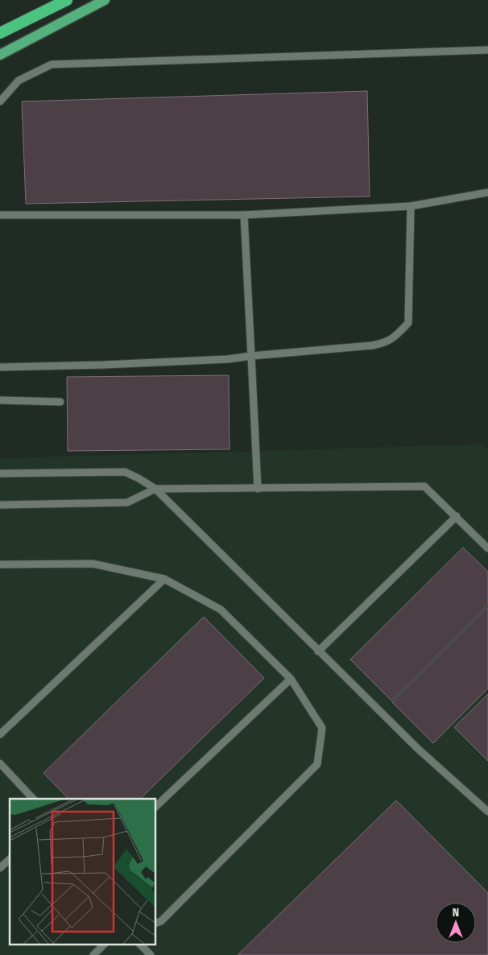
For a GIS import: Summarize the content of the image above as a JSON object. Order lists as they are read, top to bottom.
{
  "north": "top"
}
